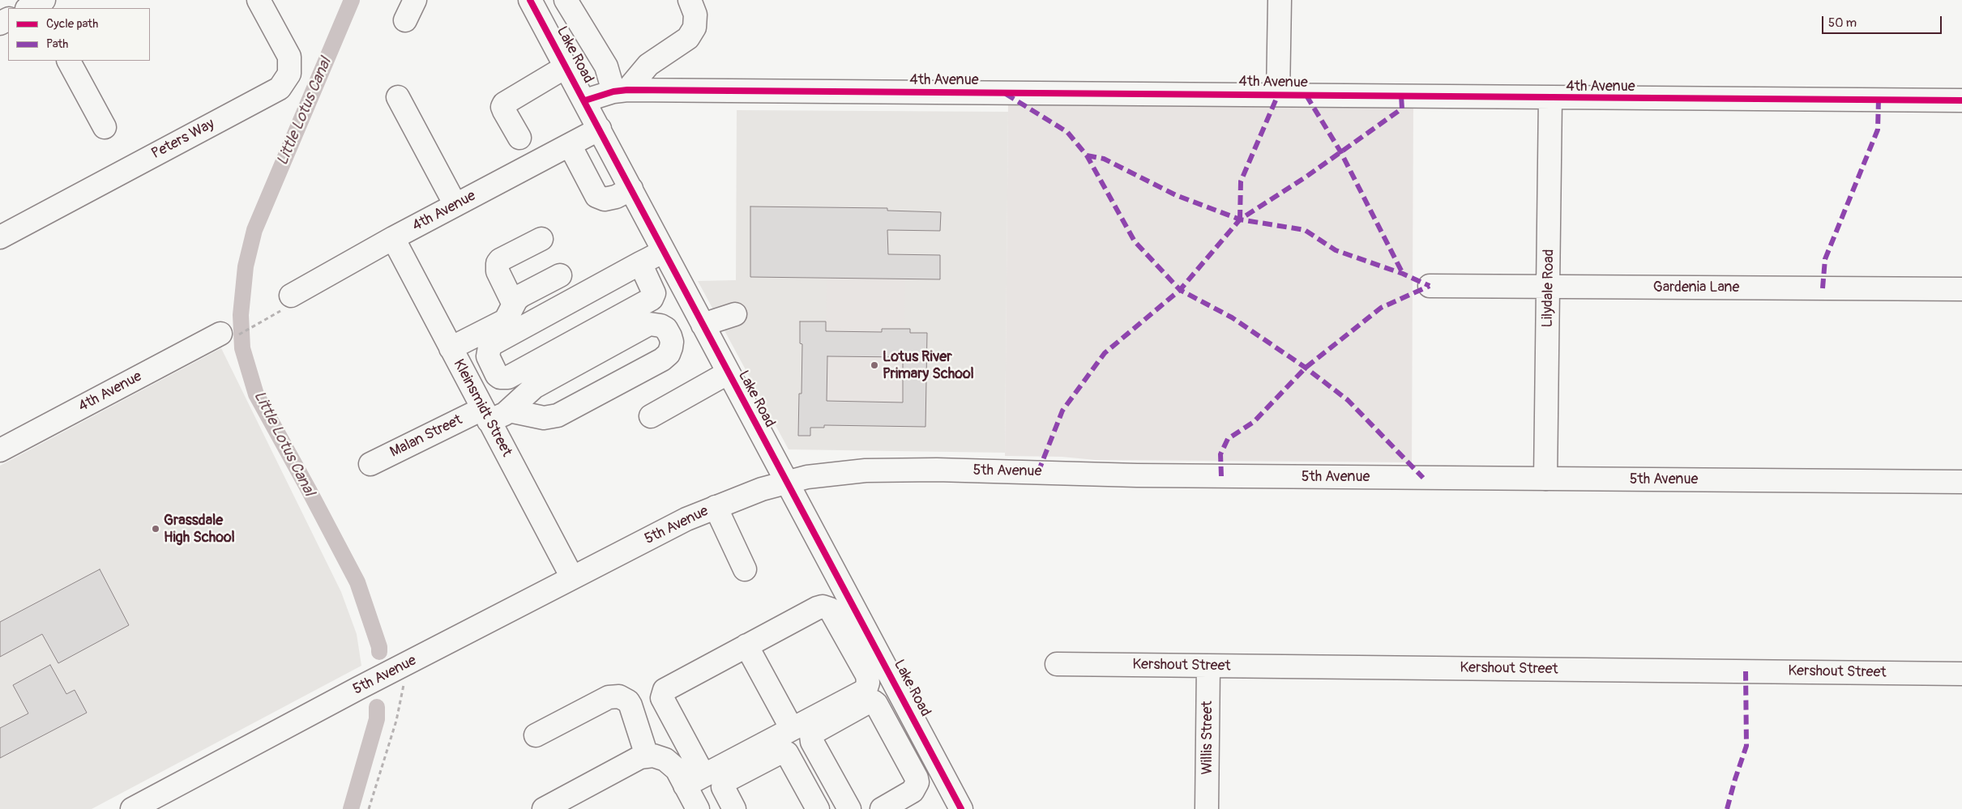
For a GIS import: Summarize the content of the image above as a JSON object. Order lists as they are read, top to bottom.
{
  "streets": {
    "street": [
      "Lake Road",
      "4th Avenue",
      "Peters Way",
      "Gardenia Lane",
      "Lilydale Road",
      "Kleinsmidt Street",
      "Malan Street",
      "5th Avenue",
      "Kershout Street",
      "Willis Street"
    ]
  },
  "crossings": [
    ["Lake Road", "4th Avenue"],
    ["Lake Road", "5th Avenue"],
    ["4th Avenue", "Lilydale Road"],
    ["4th Avenue", "Kleinsmidt Street"],
    ["Gardenia Lane", "Lilydale Road"],
    ["Lilydale Road", "5th Avenue"],
    ["Kleinsmidt Street", "Malan Street"],
    ["Kleinsmidt Street", "5th Avenue"],
    ["Kershout Street", "Willis Street"]
  ],
  "water": ["Little Lotus Canal"],
  "places": ["Lotus River Primary School", "Grassdale High School"],
  "legend": ["Cycle path", "Path"],
  "scale_bar": "50 m"
}
